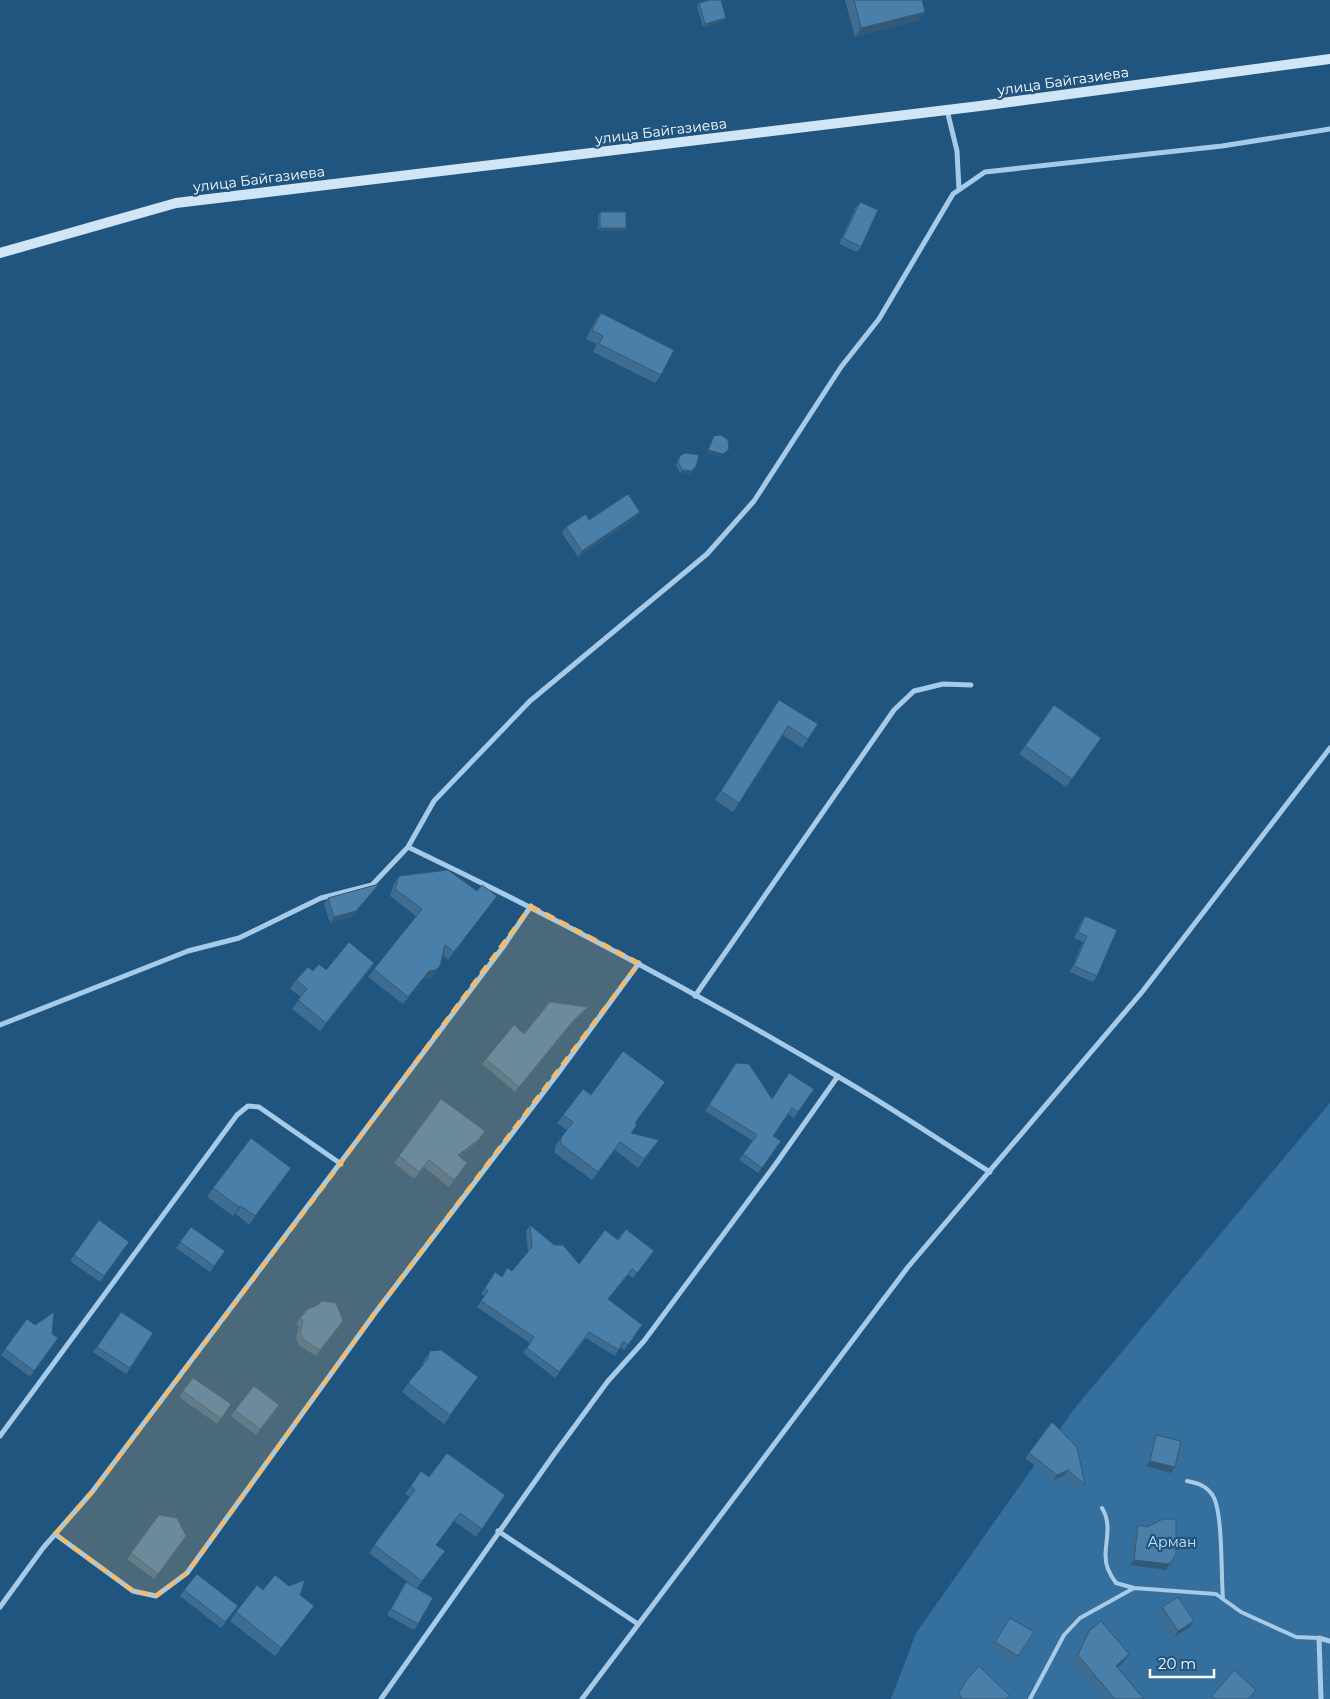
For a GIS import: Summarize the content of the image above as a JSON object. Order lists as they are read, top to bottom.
{
  "streets": {
    "main road": ["улица Байгазиева"]
  },
  "parks": ["Арман"],
  "scale_bar": "20 m"
}
